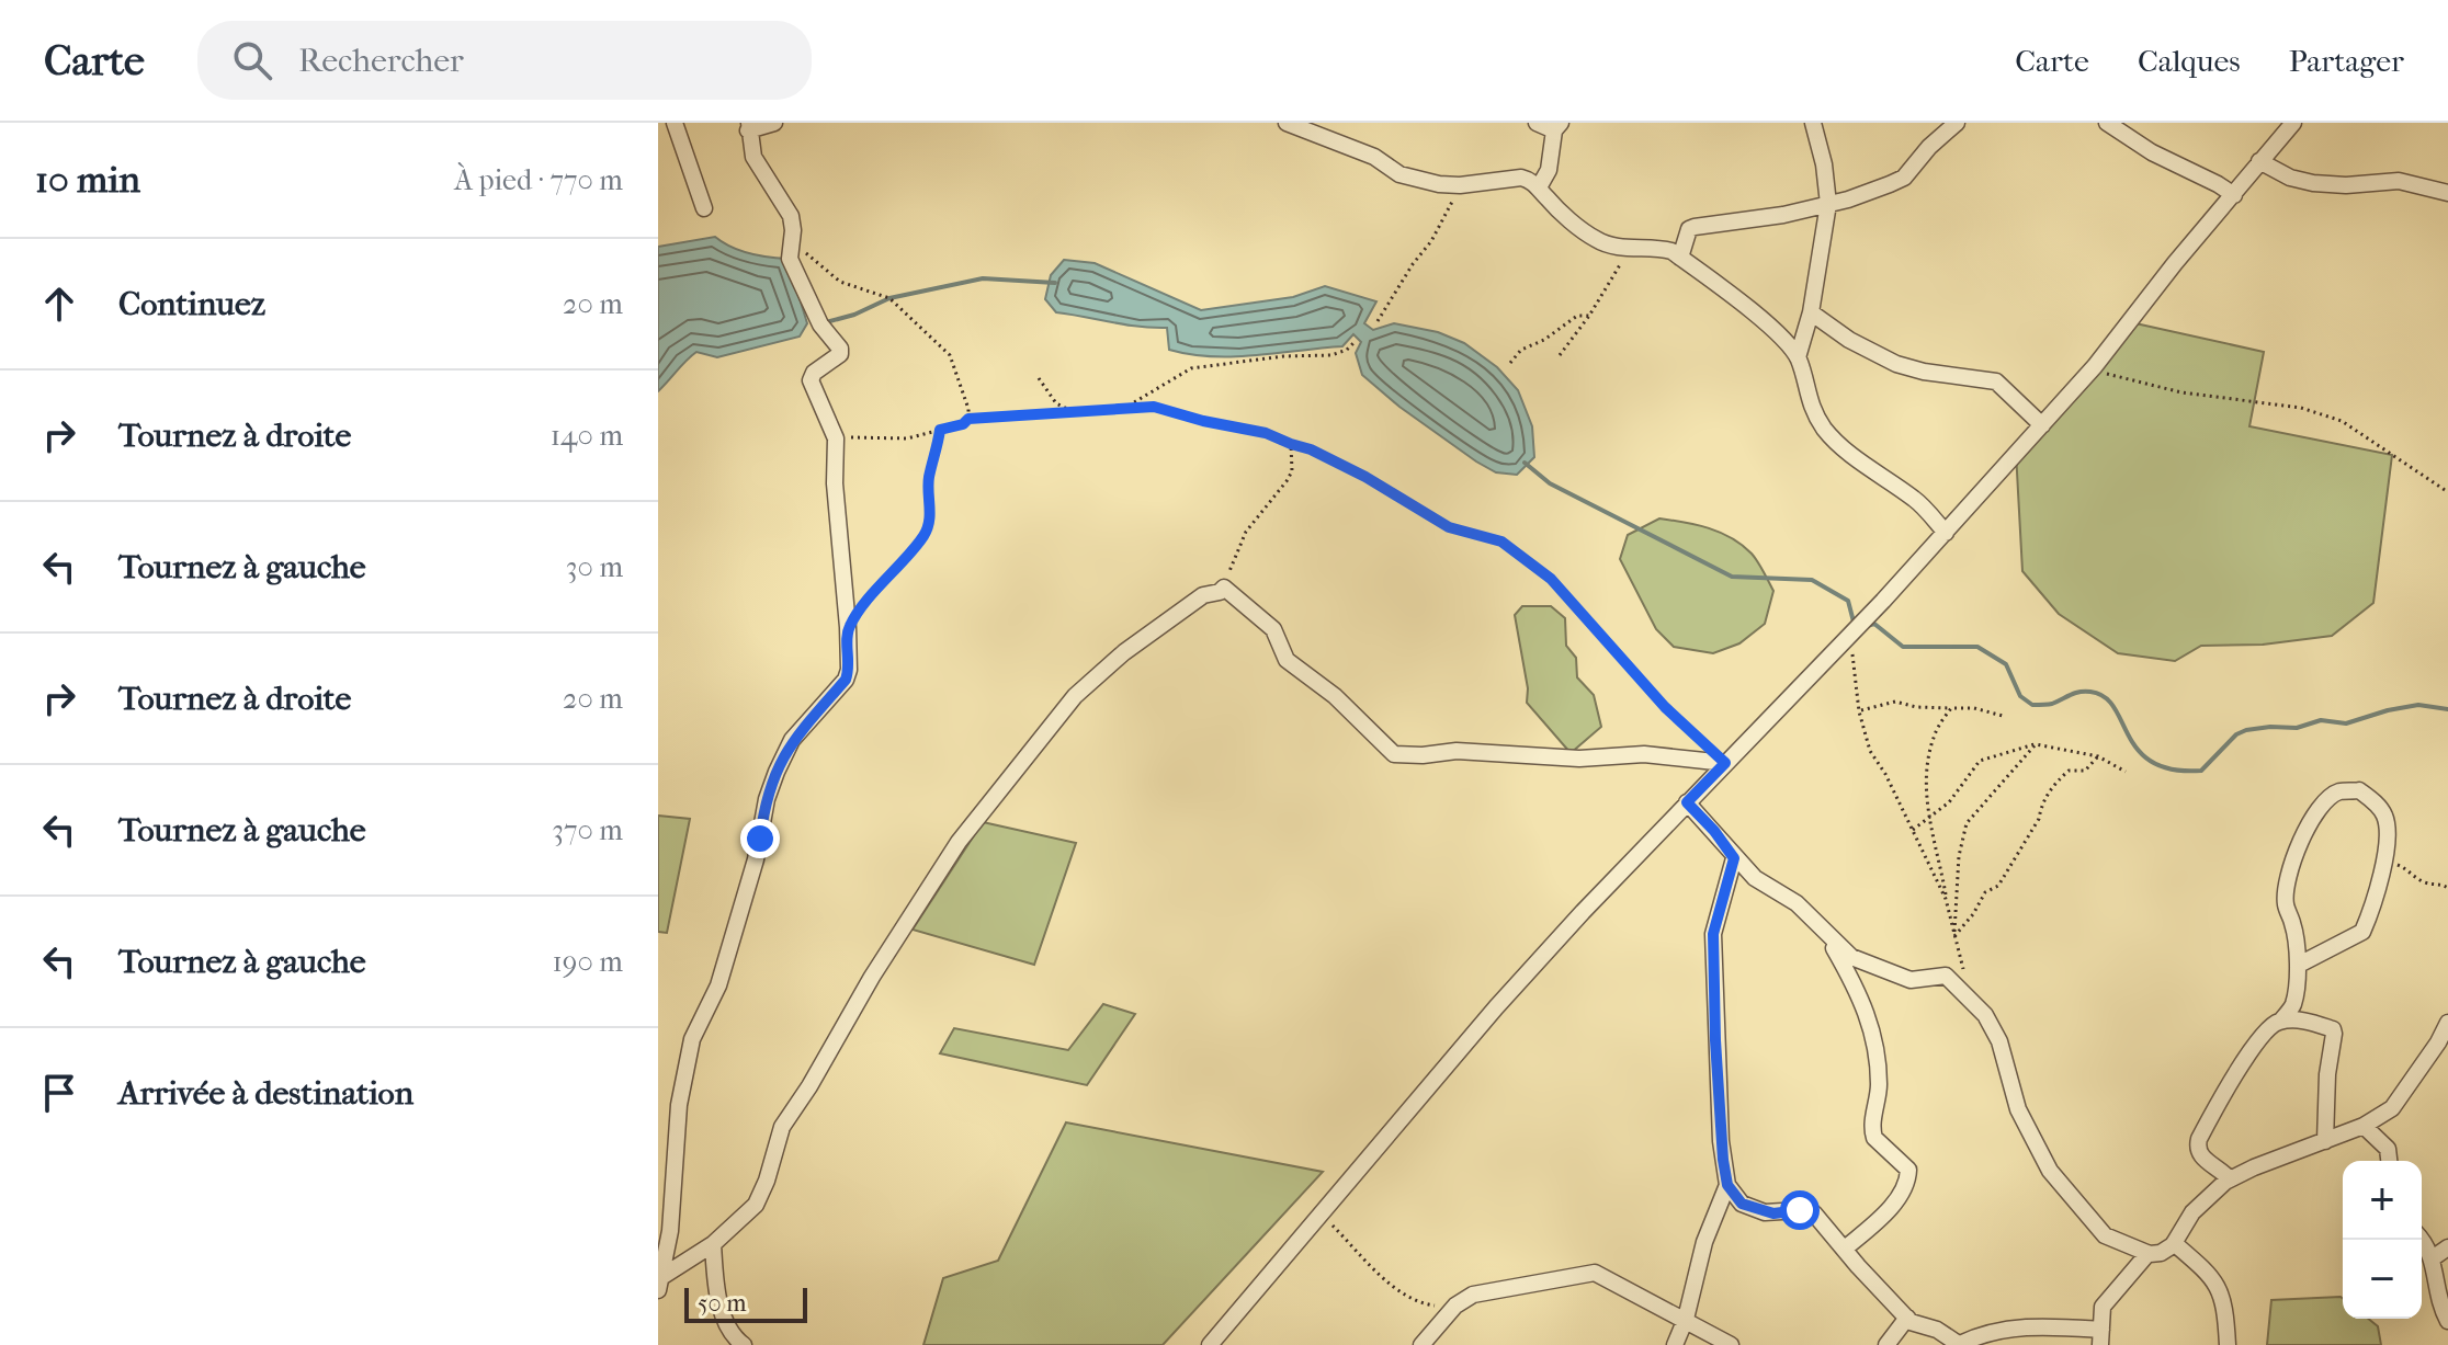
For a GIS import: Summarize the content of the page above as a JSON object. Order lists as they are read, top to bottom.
{
  "scale_bar": "50 m",
  "page": {
    "header": "Carte",
    "search": "Rechercher",
    "nav": ["Carte", "Calques", "Partager"],
    "heading": ["10 min", "À pied · 770 m"],
    "list": [
      ["Continuez", "20 m"],
      ["Tournez à droite", "140 m"],
      ["Tournez à gauche", "30 m"],
      ["Tournez à droite", "20 m"],
      ["Tournez à gauche", "370 m"],
      ["Tournez à gauche", "190 m"],
      "Arrivée à destination"
    ],
    "map_buttons": ["+", "−"],
    "scale": "50 m"
  }
}
